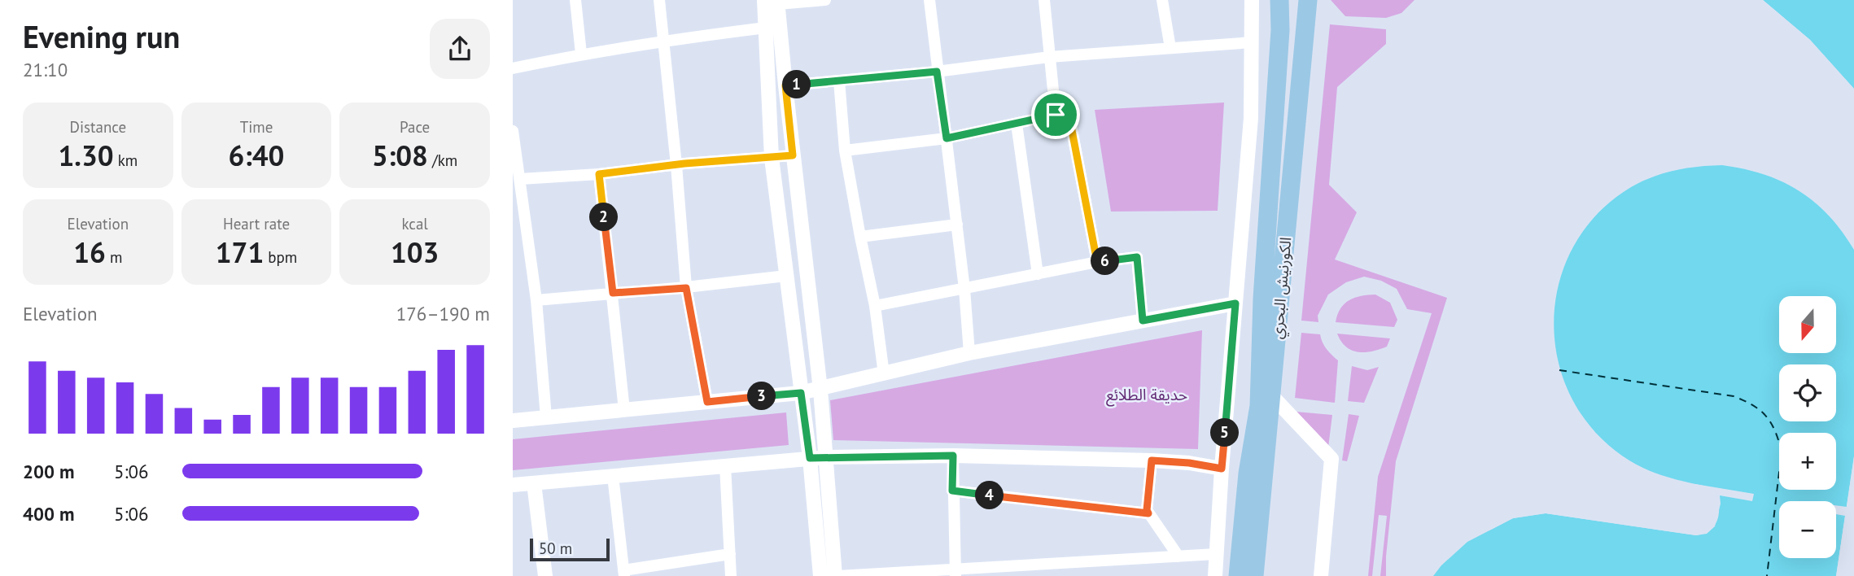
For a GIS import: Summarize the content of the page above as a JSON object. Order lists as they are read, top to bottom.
{
  "streets": {
    "main road": ["الكورنيش البحري"]
  },
  "parks": ["حديقة الطلائع"],
  "scale_bar": "50 m",
  "north": "bottom",
  "page": {
    "heading": ["Evening run", "21:10"],
    "pins": [
      "1",
      "2",
      "6",
      "3",
      "5",
      "4"
    ],
    "stats": [
      ["Distance", "1.30 km"],
      ["Time", "6:40"],
      ["Pace", "5:08 /km"],
      ["Elevation", "16 m"],
      ["Heart rate", "171 bpm"],
      ["kcal", "103"]
    ],
    "chart": ["Elevation", "176–190 m"],
    "map_buttons": ["+", "−"],
    "list": [
      {
        "name": "200 m",
        "note": "5:06"
      },
      {
        "name": "400 m",
        "note": "5:06"
      }
    ],
    "scale": "50 m"
  }
}
